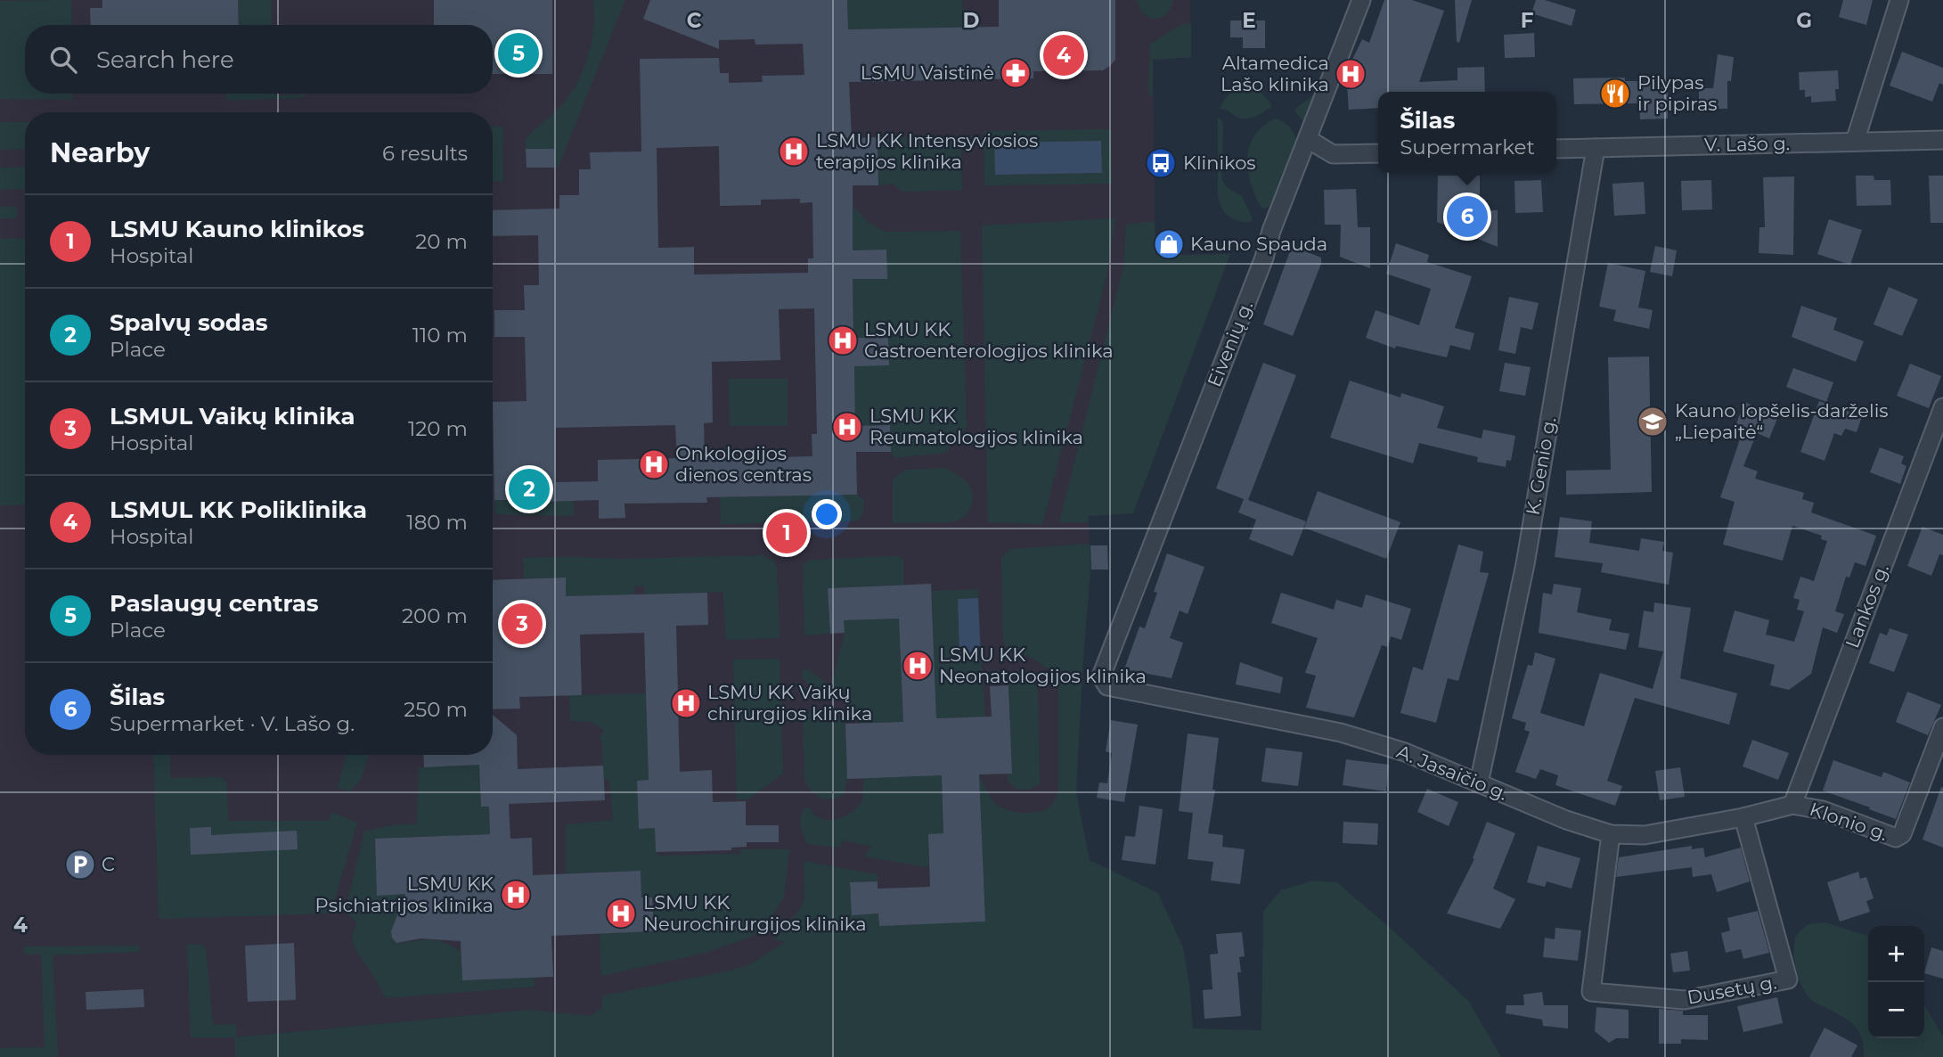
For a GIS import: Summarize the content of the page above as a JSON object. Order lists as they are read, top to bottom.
{
  "streets": {
    "street": [
      "V. Lašo g.",
      "Eivenių g.",
      "K. Genio g.",
      "Lankos g.",
      "A. Jasaičio g.",
      "Klonio g.",
      "Dusetų g."
    ]
  },
  "crossings": [
    ["V. Lašo g.", "K. Genio g."],
    ["Eivenių g.", "A. Jasaičio g."],
    ["K. Genio g.", "A. Jasaičio g."],
    ["Lankos g.", "A. Jasaičio g."],
    ["Lankos g.", "Klonio g."],
    ["A. Jasaičio g.", "Klonio g."],
    ["A. Jasaičio g.", "Dusetų g."]
  ],
  "places": {
    "pharmacy": ["LSMU Vaistinė"],
    "hospital": [
      "Altamedica Lašo klinika",
      "LSMU KK Intensyviosios terapijos klinika",
      "LSMU KK Gastroenterologijos klinika",
      "LSMU KK Reumatologijos klinika",
      "Onkologijos dienos centras",
      "LSMU KK Neonatologijos klinika",
      "LSMU KK Vaikų chirurgijos klinika",
      "LSMU KK Psichiatrijos klinika",
      "LSMU KK Neurochirurgijos klinika"
    ],
    "restaurant": ["Pilypas ir pipiras"],
    "bus stop": ["Klinikos"],
    "shop": ["Kauno Spauda"],
    "school or university": ["Kauno lopšelis-darželis „Liepaitė“"],
    "parking": ["C"]
  },
  "page": {
    "search": "Search here",
    "pins": [
      "5",
      "4",
      "6",
      "2",
      "1",
      "3"
    ],
    "popup": ["Šilas", "Supermarket"],
    "heading": ["Nearby", "6 results"],
    "list": [
      {
        "mark": "1",
        "name": "LSMU Kauno klinikos",
        "note": "Hospital",
        "value": "20 m"
      },
      {
        "mark": "2",
        "name": "Spalvų sodas",
        "note": "Place",
        "value": "110 m"
      },
      {
        "mark": "3",
        "name": "LSMUL Vaikų klinika",
        "note": "Hospital",
        "value": "120 m"
      },
      {
        "mark": "4",
        "name": "LSMUL KK Poliklinika",
        "note": "Hospital",
        "value": "180 m"
      },
      {
        "mark": "5",
        "name": "Paslaugų centras",
        "note": "Place",
        "value": "200 m"
      },
      {
        "mark": "6",
        "name": "Šilas",
        "note": "Supermarket · V. Lašo g.",
        "value": "250 m"
      }
    ],
    "map_buttons": ["+", "−"]
  },
  "grid": {
    "columns": [
      "C",
      "D",
      "E",
      "F",
      "G"
    ],
    "rows": ["4"]
  }
}
